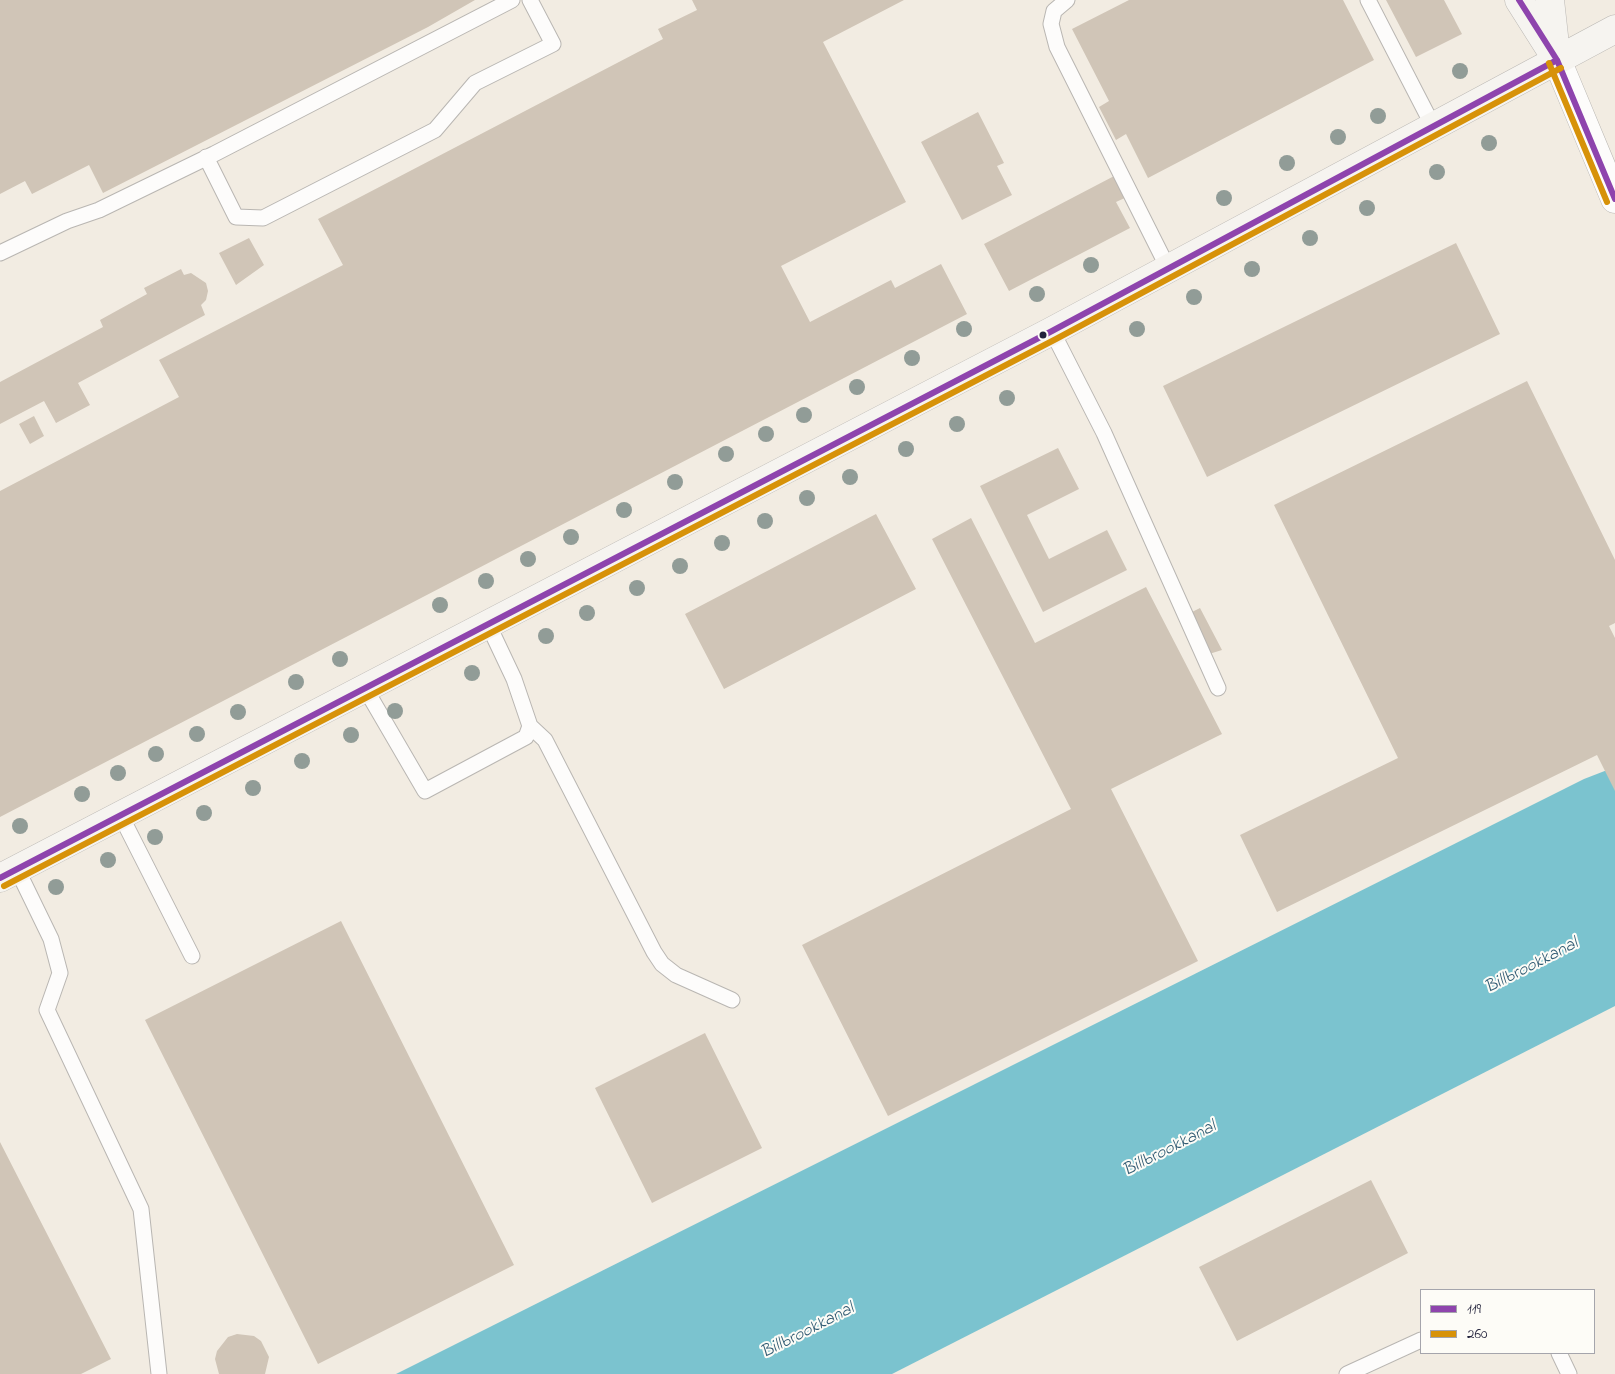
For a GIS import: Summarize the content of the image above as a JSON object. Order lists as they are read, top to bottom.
{
  "water": ["Billbrookkanal"],
  "lines": ["transit line 119", "transit line 260"],
  "legend": ["119", "260"]
}
